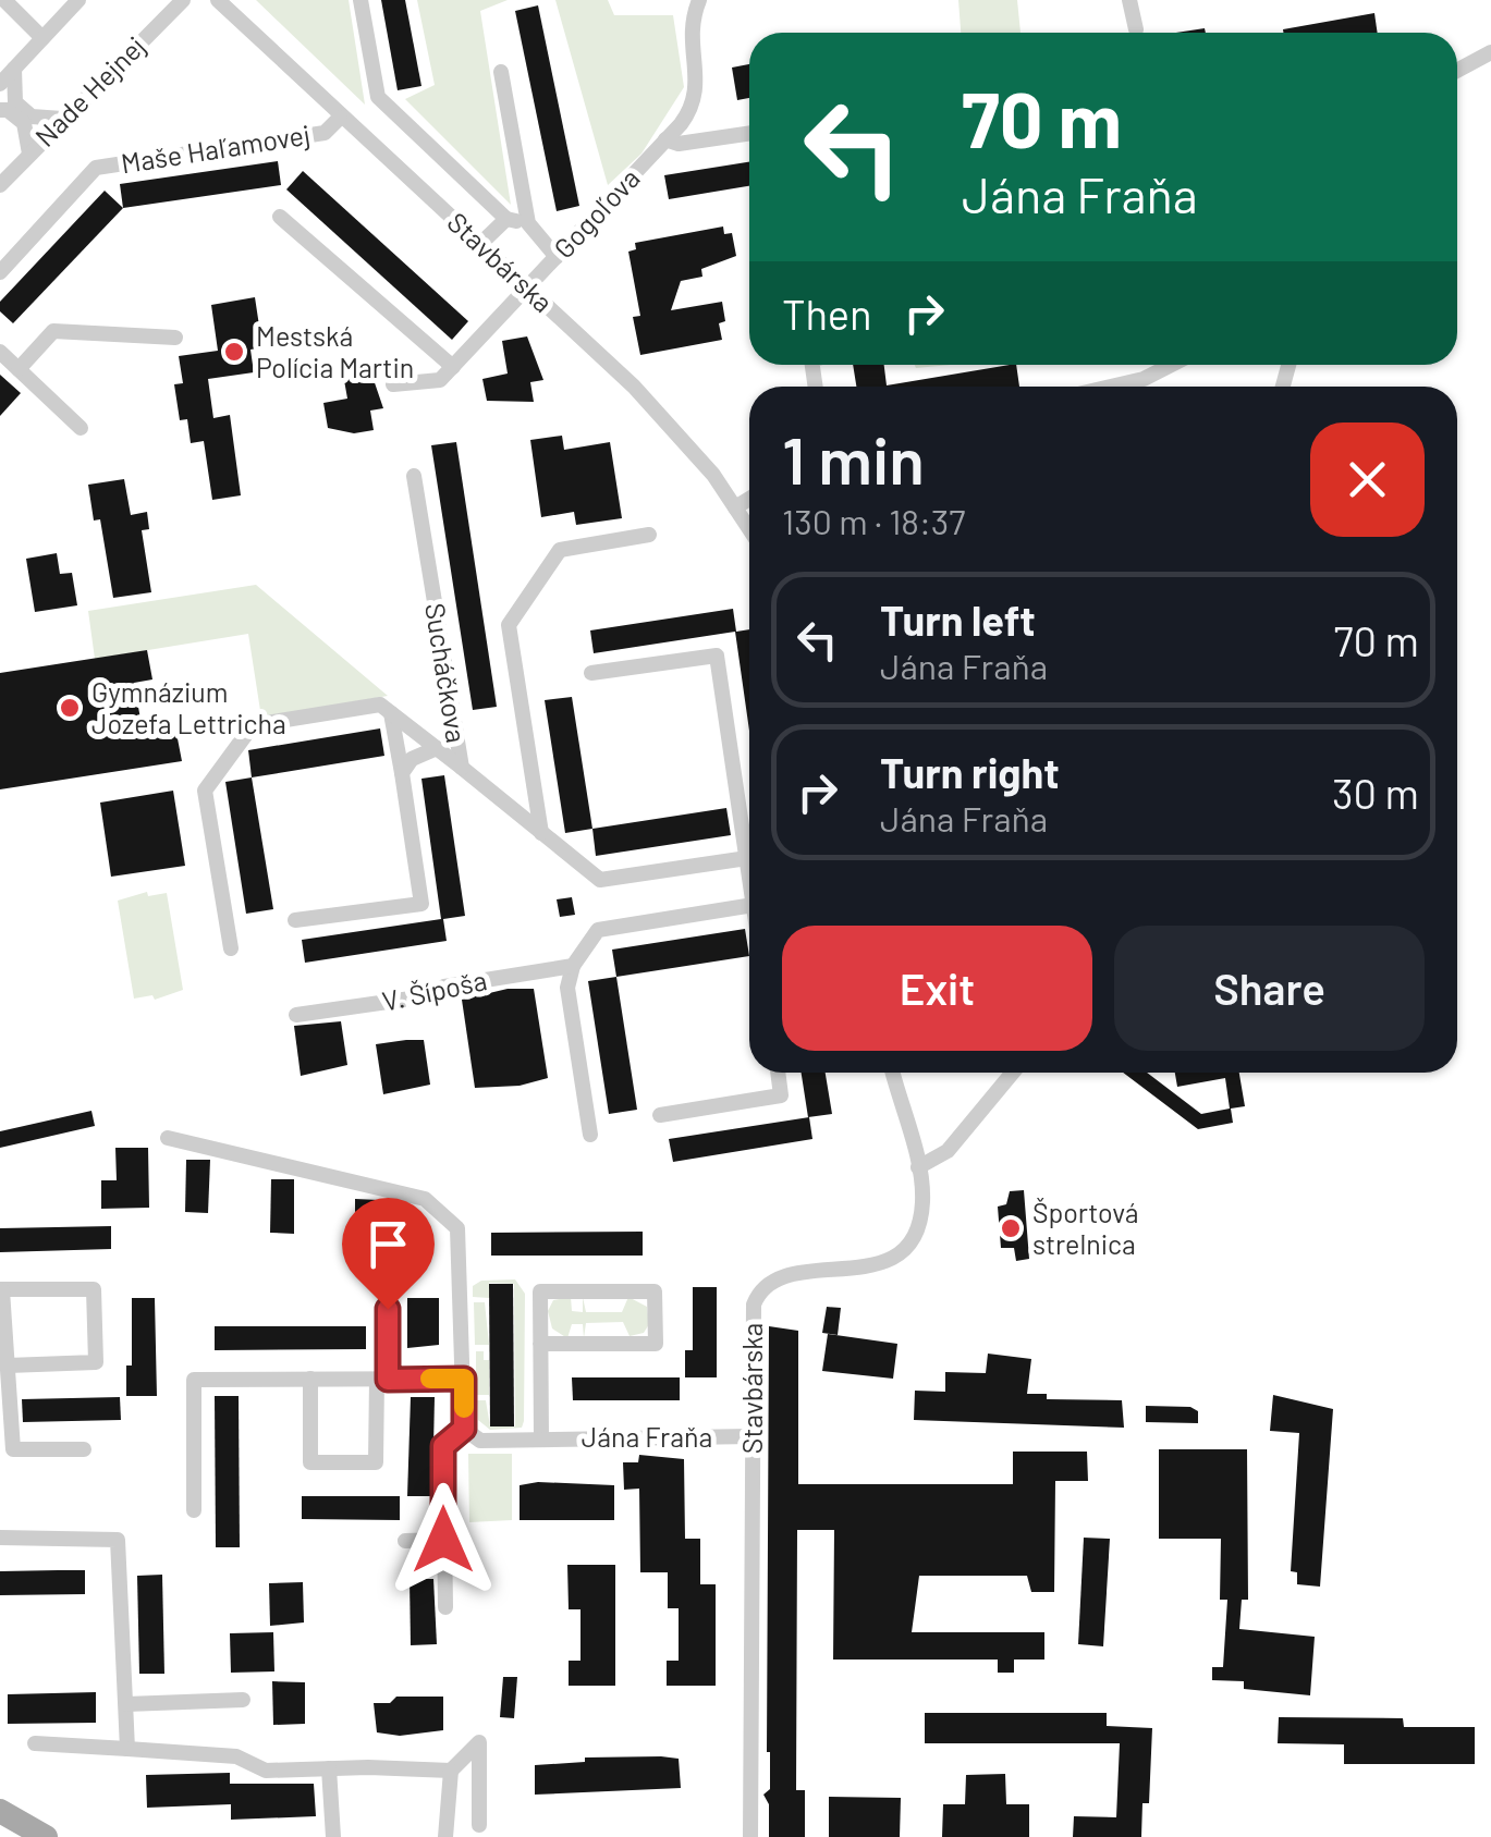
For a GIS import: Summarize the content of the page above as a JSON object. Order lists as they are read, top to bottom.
{
  "streets": {
    "street": [
      "Nade Hejnej",
      "Maše Haľamovej",
      "Gogoľova",
      "Stavbárska",
      "Sucháčkova",
      "V. Šípoša",
      "Jána Fraňa"
    ]
  },
  "crossings": [
    ["Maše Haľamovej", "Stavbárska"],
    ["Gogoľova", "Stavbárska"],
    ["Stavbárska", "Jána Fraňa"]
  ],
  "places": ["Mestská Polícia Martin", "Gymnázium Jozefa Lettricha", "Športová strelnica"],
  "page": {
    "turn": ["70 m", "Jána Fraňa"],
    "then": "Then",
    "heading": ["1 min", "130 m · 18:37"],
    "list": [
      {
        "name": "Turn left",
        "note": "Jána Fraňa",
        "value": "70 m"
      },
      {
        "name": "Turn right",
        "note": "Jána Fraňa",
        "value": "30 m"
      }
    ],
    "buttons": ["Exit", "Share"]
  }
}
